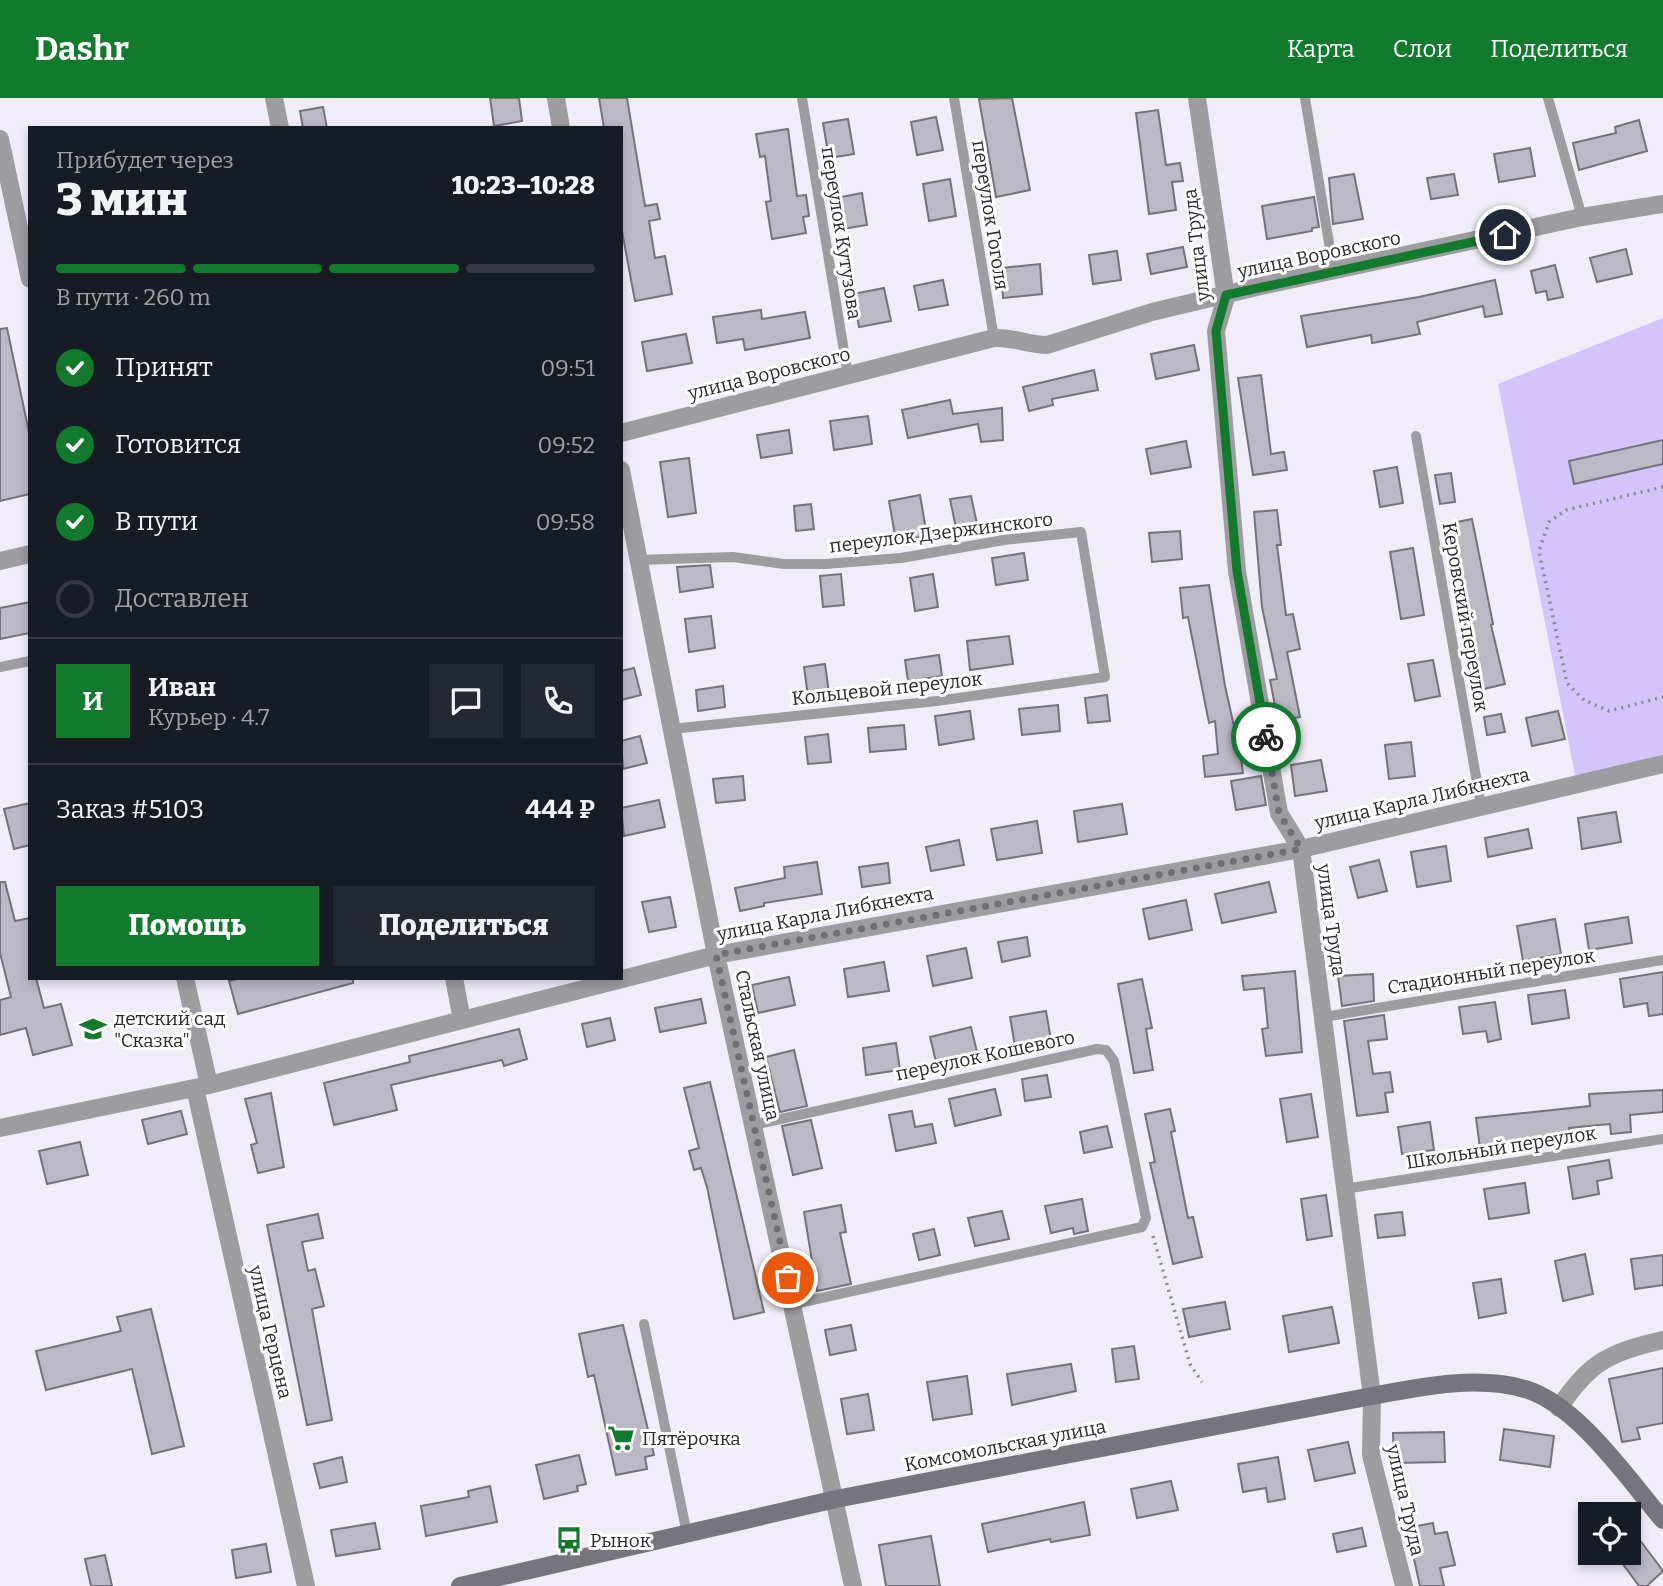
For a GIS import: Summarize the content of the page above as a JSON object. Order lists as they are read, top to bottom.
{
  "streets": {
    "main road": ["Комсомольская улица"],
    "street": [
      "улица Труда",
      "улица Воровского",
      "улица Карла Либкнехта",
      "Стальская улица",
      "улица Герцена"
    ],
    "lane": [
      "переулок Гоголя",
      "переулок Кутузова",
      "переулок Дзержинского",
      "Керовский переулок",
      "Кольцевой переулок",
      "Стадионный переулок",
      "переулок Кошевого",
      "Школьный переулок"
    ]
  },
  "crossings": [
    ["переулок Гоголя", "улица Воровского"],
    ["переулок Кутузова", "улица Воровского"],
    ["улица Труда", "улица Воровского"],
    ["улица Труда", "улица Карла Либкнехта"],
    ["улица Труда", "Стадионный переулок"],
    ["улица Труда", "Школьный переулок"],
    ["улица Труда", "Комсомольская улица"],
    ["переулок Дзержинского", "Кольцевой переулок"],
    ["переулок Дзержинского", "Стальская улица"],
    ["Керовский переулок", "улица Карла Либкнехта"],
    ["Кольцевой переулок", "Стальская улица"],
    ["улица Карла Либкнехта", "Стальская улица"],
    ["улица Карла Либкнехта", "улица Герцена"],
    ["Стальская улица", "переулок Кошевого"],
    ["Стальская улица", "Комсомольская улица"]
  ],
  "places": {
    "school or university": ["детский сад \"Сказка\""],
    "supermarket": ["Пятёрочка"],
    "bus stop": ["Рынок"]
  },
  "page": {
    "header": "Dashr",
    "nav": ["Карта", "Слои", "Поделиться"],
    "heading": ["3 мин", "Прибудет через", "10:23–10:28"],
    "panel": [
      "Иван",
      "Курьер · 4.7",
      "Заказ #5103",
      "444 ₽"
    ],
    "bar": "В пути · 260 m",
    "list": [
      ["Принят", "09:51"],
      ["Готовится", "09:52"],
      ["В пути", "09:58"],
      "Доставлен"
    ],
    "round": "И",
    "buttons": ["Помощь", "Поделиться"]
  }
}
